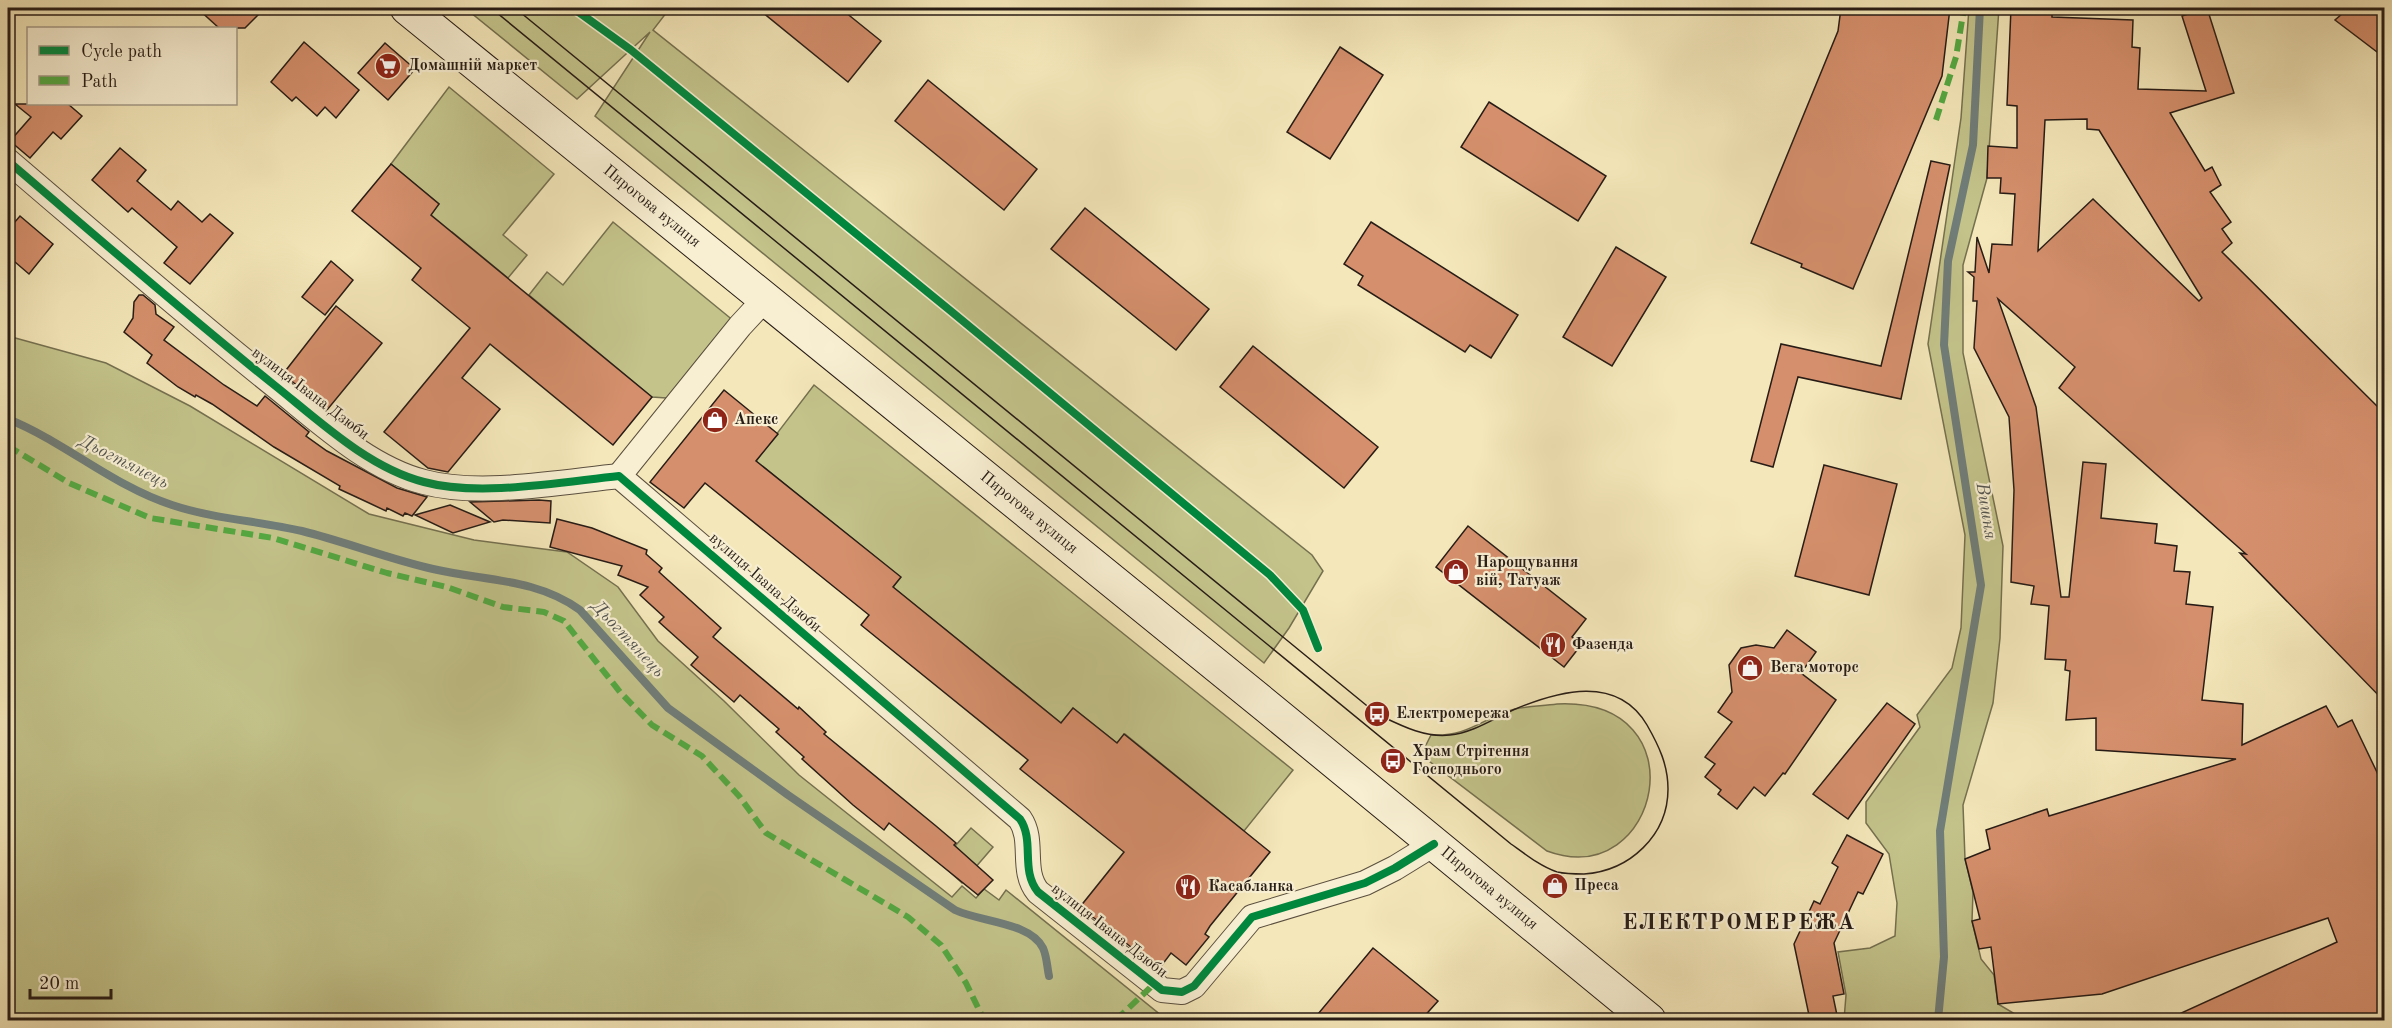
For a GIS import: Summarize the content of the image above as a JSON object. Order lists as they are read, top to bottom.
{
  "streets": {
    "main road": ["Пирогова вулиця"],
    "street": ["вулиця Івана Дзюби"]
  },
  "crossings": [
    ["Пирогова вулиця", "вулиця Івана Дзюби"]
  ],
  "districts": ["ЕЛЕКТРОМЕРЕЖА"],
  "water": ["Дьогтянець", "Вишня"],
  "places": {
    "supermarket": ["Домашній маркет"],
    "shop": [
      "Апекс",
      "Нарощування вій, Татуаж",
      "Вега моторс",
      "Преса"
    ],
    "restaurant": ["Фазенда", "Касабланка"],
    "bus stop": ["Електромережа", "Храм Стрітення Господнього"]
  },
  "legend": ["Cycle path", "Path"],
  "scale_bar": "20 m"
}
